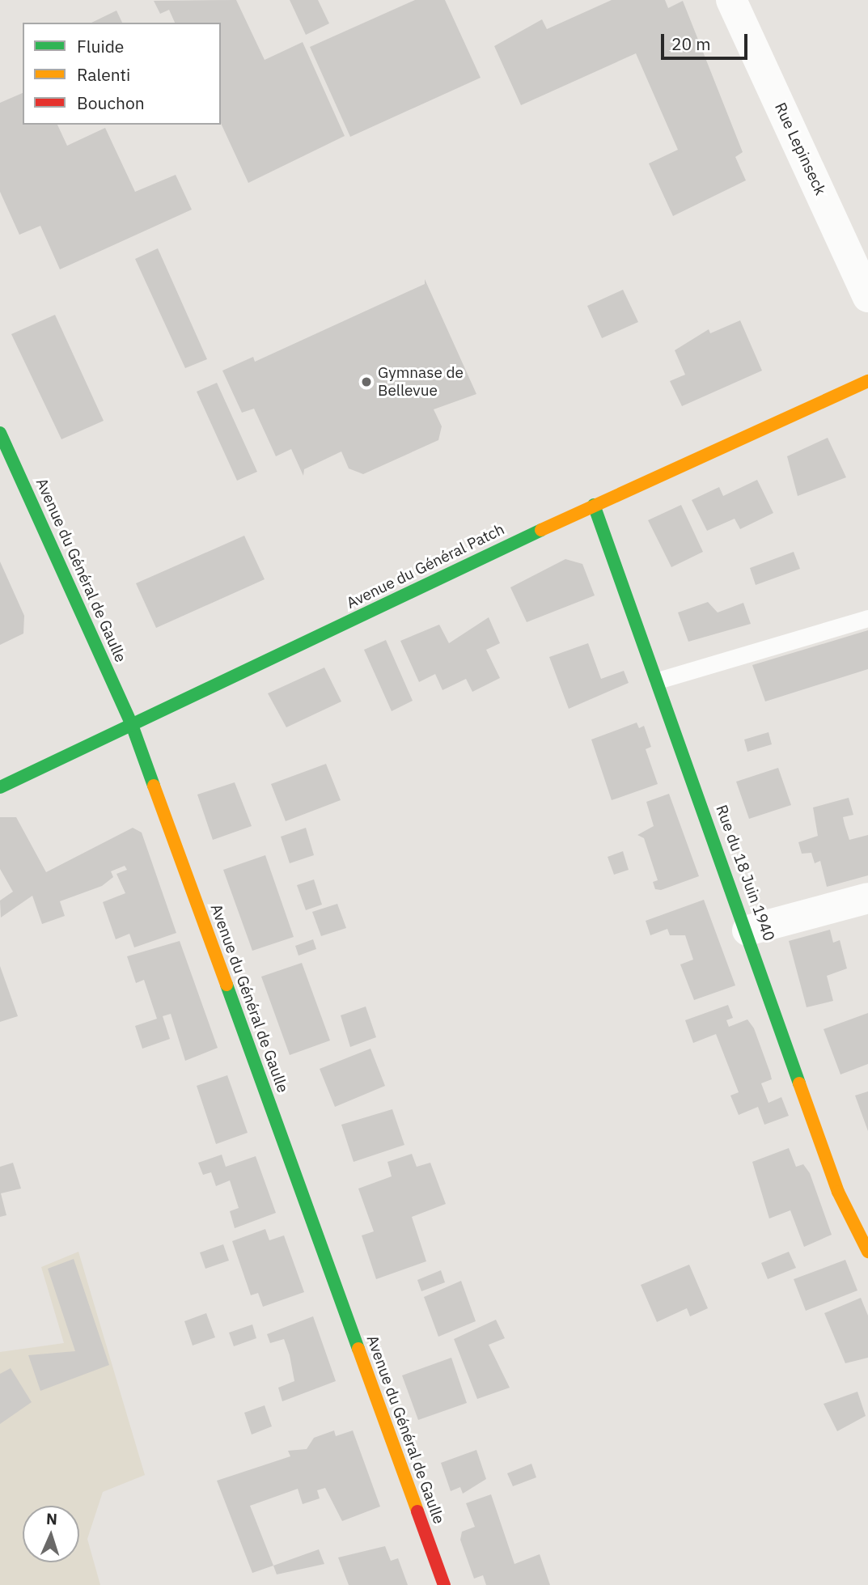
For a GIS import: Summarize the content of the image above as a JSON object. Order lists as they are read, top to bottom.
{
  "streets": {
    "street": [
      "Rue Lepinseck",
      "Avenue du Général Patch",
      "Avenue du Général de Gaulle",
      "Rue du 18 Juin 1940"
    ]
  },
  "crossings": [
    ["Avenue du Général Patch", "Avenue du Général de Gaulle"],
    ["Avenue du Général Patch", "Rue du 18 Juin 1940"]
  ],
  "places": ["Gymnase de Bellevue"],
  "legend": ["Fluide", "Ralenti", "Bouchon"],
  "scale_bar": "20 m",
  "north": "top"
}
